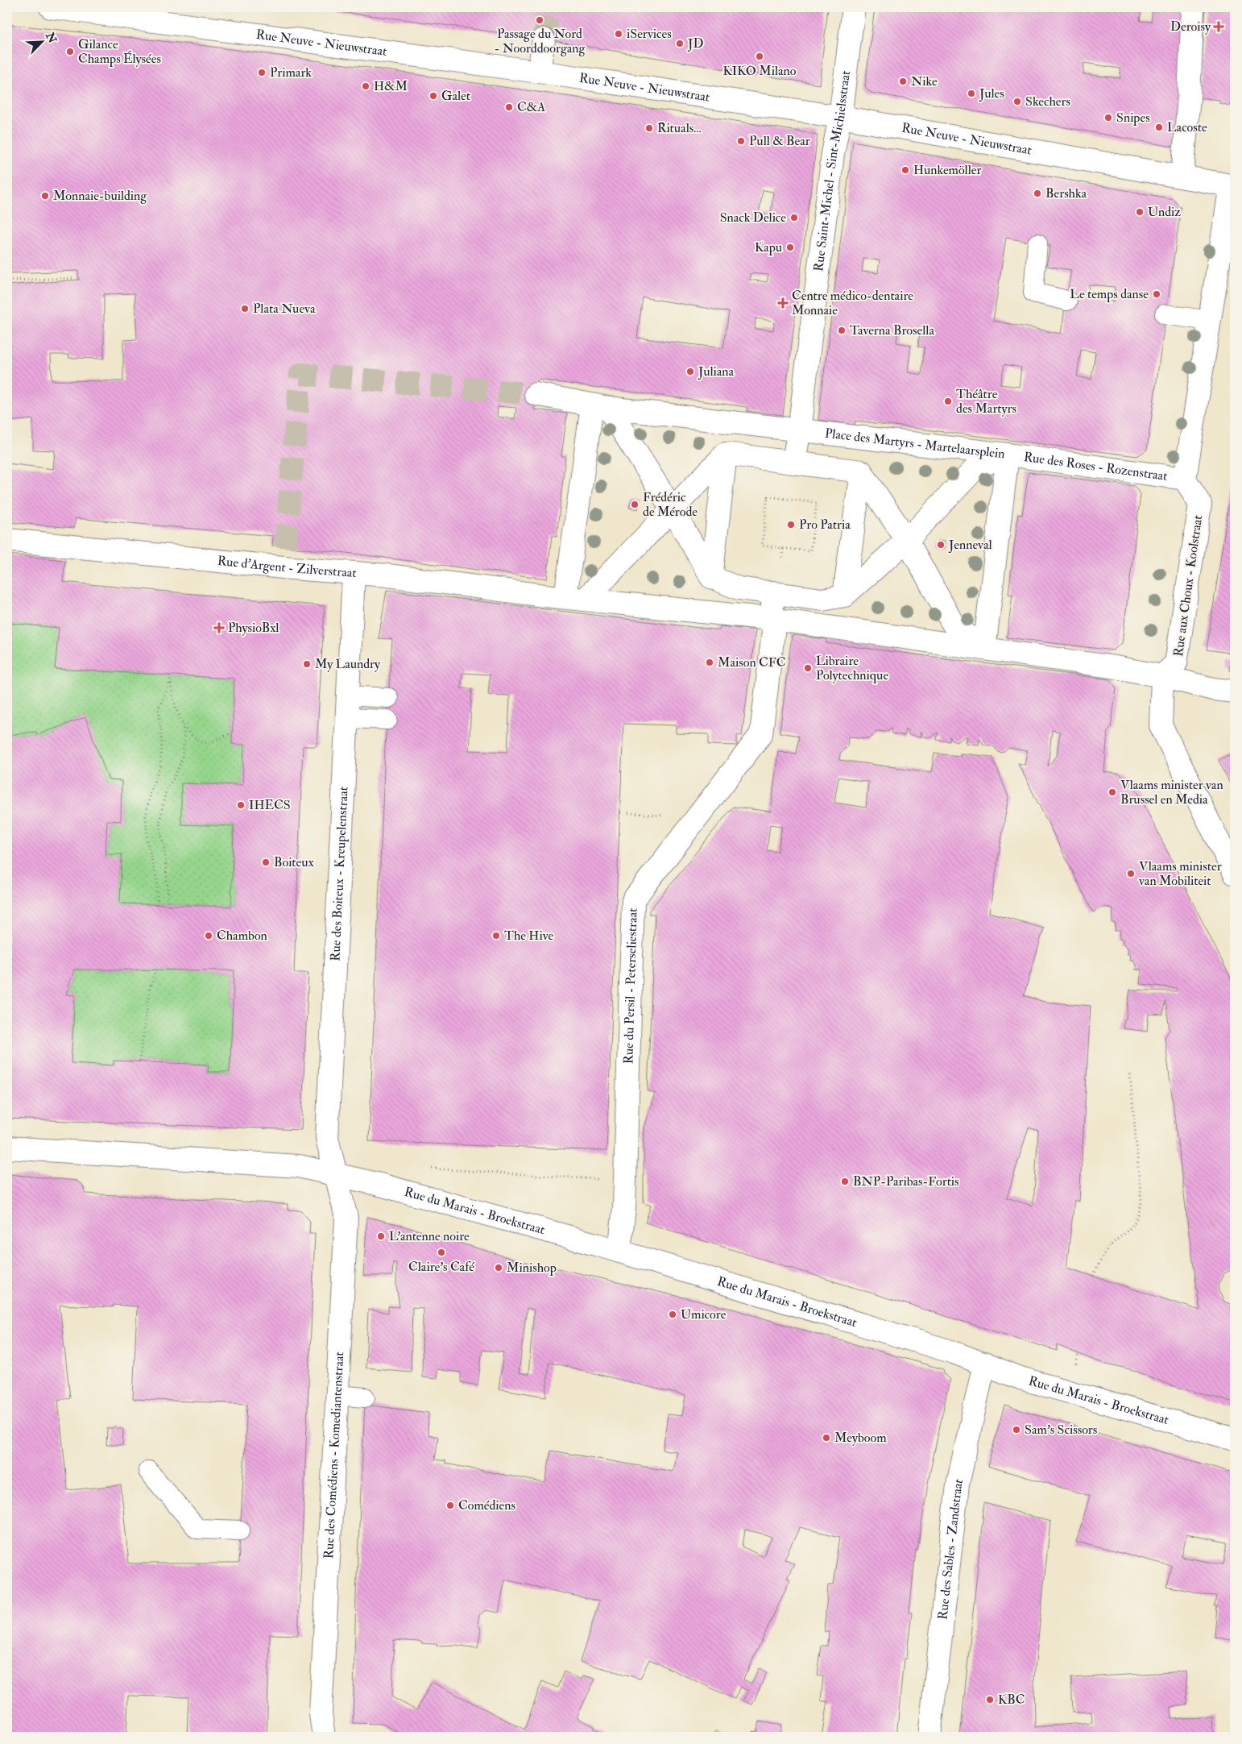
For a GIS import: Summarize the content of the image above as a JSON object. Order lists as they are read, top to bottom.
{
  "streets": {
    "street": [
      "Rue Neuve - Nieuwstraat",
      "Rue Saint-Michel - Sint-Michielsstraat",
      "Place des Martyrs - Martelaarsplein",
      "Rue des Roses - Rozenstraat",
      "Rue d'Argent - Zilverstraat",
      "Rue aux Choux - Koolstraat",
      "Rue des Boiteux - Kreupelenstraat",
      "Rue du Persil - Peterseliestraat",
      "Rue du Marais - Broekstraat",
      "Rue des Comédiens - Komediantenstraat",
      "Rue des Sables - Zandstraat"
    ]
  },
  "crossings": [
    ["Rue Neuve - Nieuwstraat", "Rue Saint-Michel - Sint-Michielsstraat"],
    ["Rue Saint-Michel - Sint-Michielsstraat", "Place des Martyrs - Martelaarsplein"],
    ["Place des Martyrs - Martelaarsplein", "Rue des Roses - Rozenstraat"],
    ["Rue des Roses - Rozenstraat", "Rue aux Choux - Koolstraat"],
    ["Rue d'Argent - Zilverstraat", "Rue des Boiteux - Kreupelenstraat"],
    ["Rue des Boiteux - Kreupelenstraat", "Rue du Marais - Broekstraat"],
    ["Rue des Boiteux - Kreupelenstraat", "Rue des Comédiens - Komediantenstraat"],
    ["Rue du Persil - Peterseliestraat", "Rue du Marais - Broekstraat"],
    ["Rue du Marais - Broekstraat", "Rue des Comédiens - Komediantenstraat"],
    ["Rue du Marais - Broekstraat", "Rue des Sables - Zandstraat"]
  ],
  "places": {
    "other": [
      "Passage du Nord - Noorddoorgang",
      "iServices",
      "JD",
      "Gilance Champs Élysées",
      "KIKO Milano",
      "Primark",
      "Nike",
      "H&M",
      "Jules",
      "Galet",
      "Skechers",
      "C&A",
      "Snipes",
      "Lacoste",
      "Rituals...",
      "Pull & Bear",
      "Hunkemöller",
      "Bershka",
      "Monnaie-building",
      "Undiz",
      "Snack Delice",
      "Kapu",
      "Le temps danse",
      "Plata Nueva",
      "Taverna Brosella",
      "Juliana",
      "Théâtre des Martyrs",
      "Frédéric de Mérode",
      "Pro Patria",
      "Jenneval",
      "Maison CFC",
      "My Laundry",
      "Libraire Polytechnique",
      "Vlaams minister van Brussel en Media",
      "IHECS",
      "Boiteux",
      "Vlaams minister van Mobiliteit",
      "Chambon",
      "The Hive",
      "BNP-Paribas-Fortis",
      "L'antenne noire",
      "Claire's Café",
      "Minishop",
      "Umicore",
      "Sam's Scissors",
      "Meyboom",
      "Comédiens",
      "KBC"
    ],
    "health": ["Deroisy", "Centre médico-dentaire Monnaie", "PhysioBxl"]
  },
  "north": "top right"
}
